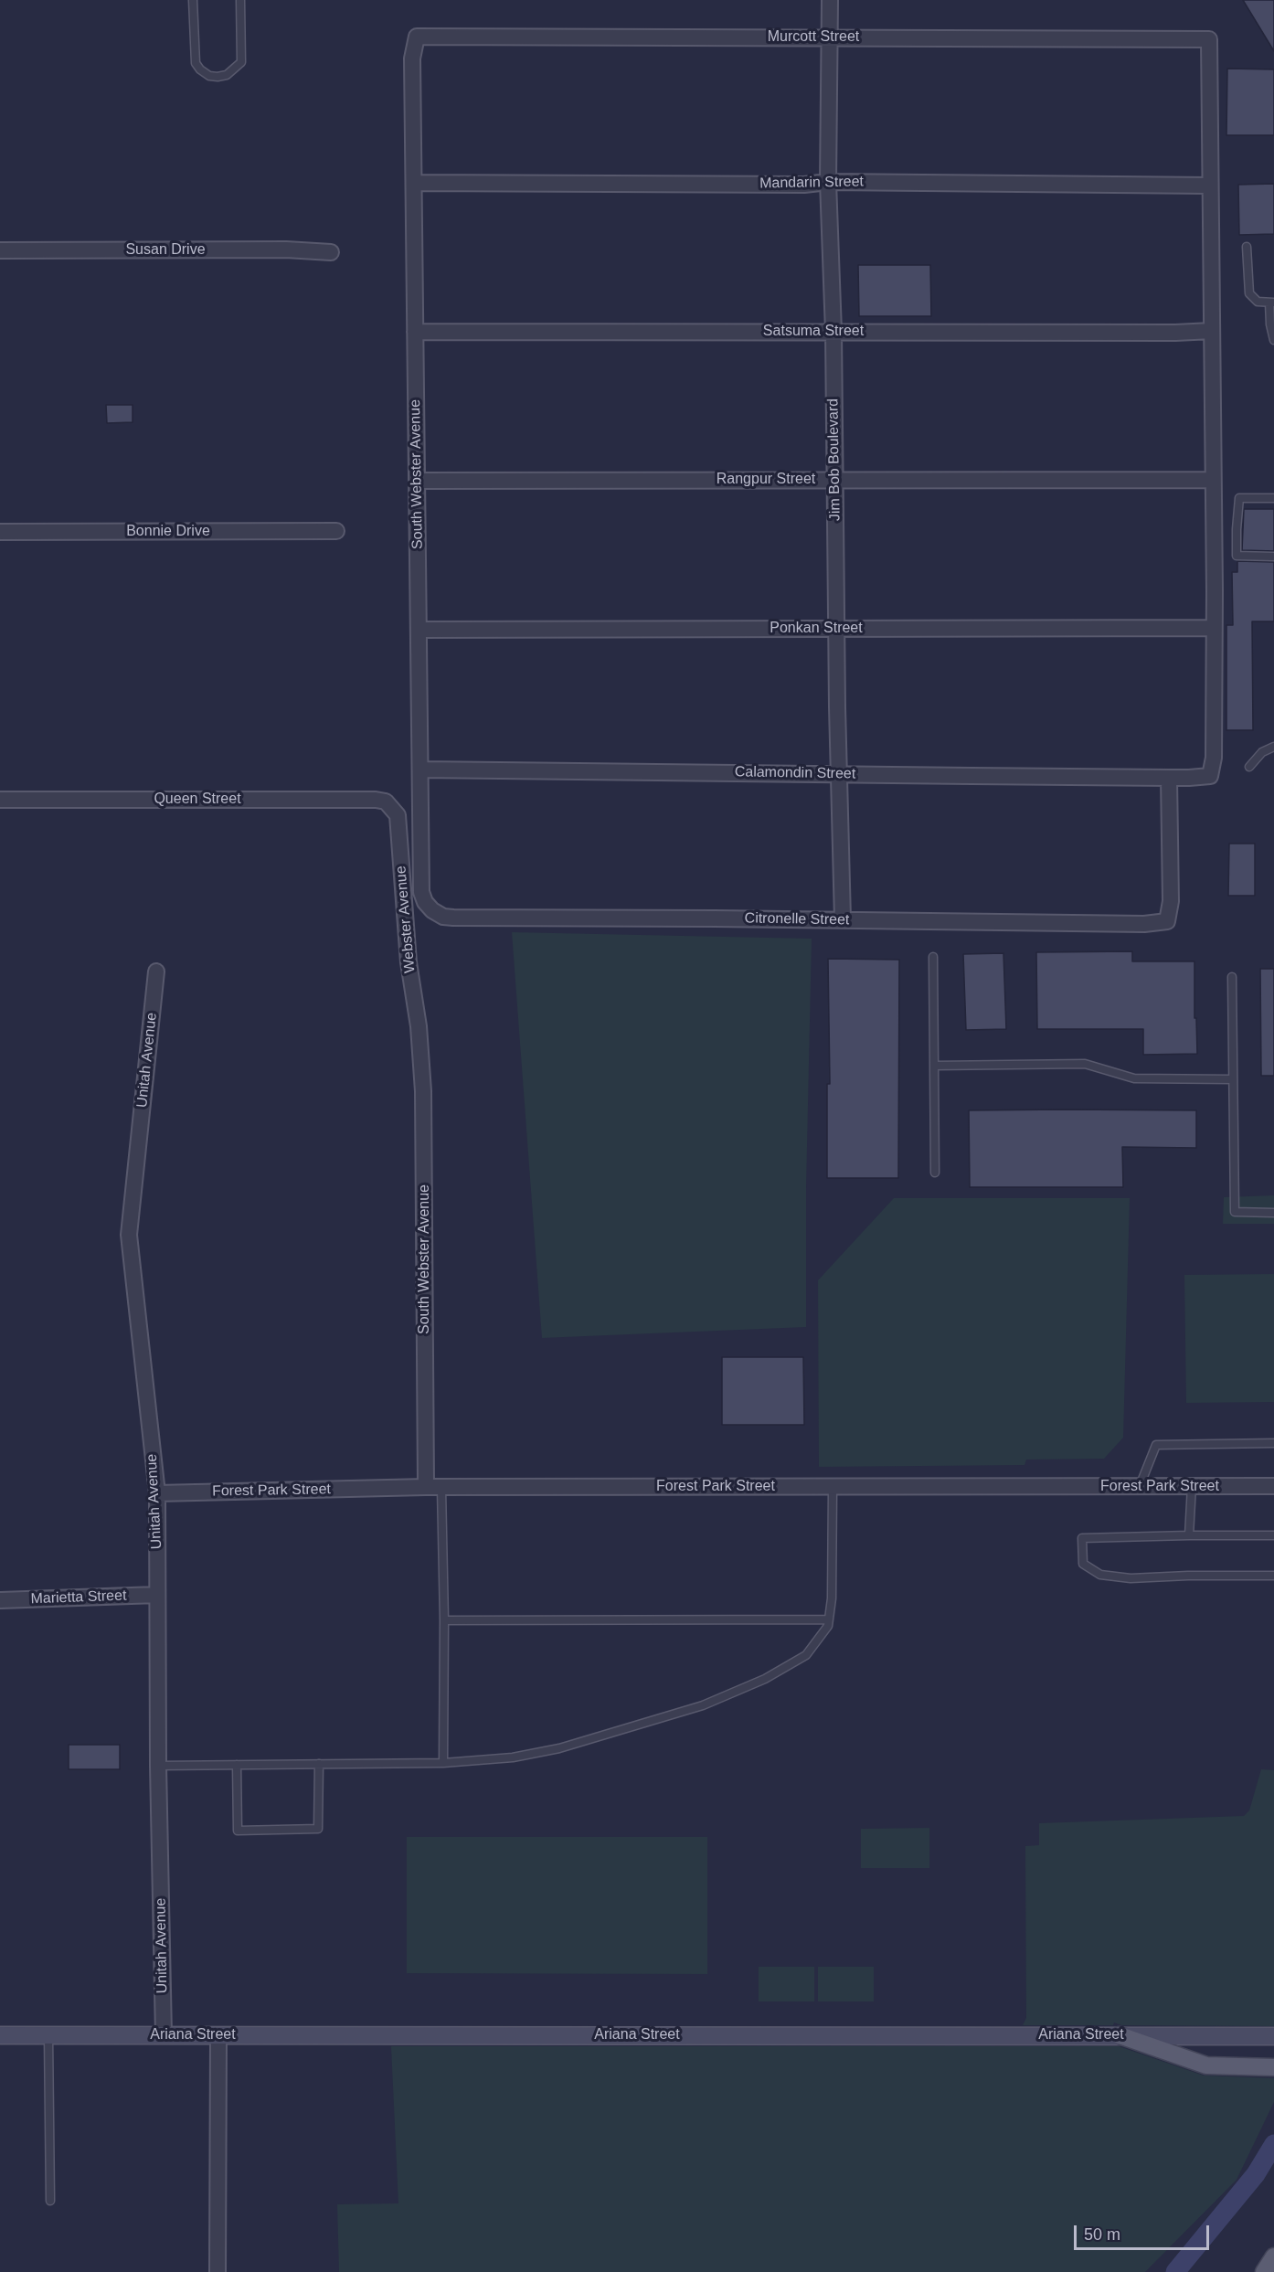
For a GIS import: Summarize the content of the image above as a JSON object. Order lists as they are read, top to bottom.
{
  "streets": {
    "street": [
      "Murcott Street",
      "Mandarin Street",
      "Susan Drive",
      "Satsuma Street",
      "Jim Bob Boulevard",
      "South Webster Avenue",
      "Rangpur Street",
      "Bonnie Drive",
      "Ponkan Street",
      "Calamondin Street",
      "Queen Street",
      "Webster Avenue",
      "Citronelle Street",
      "Unitah Avenue",
      "Forest Park Street",
      "Marietta Street",
      "Ariana Street"
    ]
  },
  "crossings": [
    ["Murcott Street", "Mandarin Street"],
    ["Murcott Street", "Jim Bob Boulevard"],
    ["Murcott Street", "South Webster Avenue"],
    ["Mandarin Street", "Jim Bob Boulevard"],
    ["Mandarin Street", "South Webster Avenue"],
    ["Satsuma Street", "Jim Bob Boulevard"],
    ["Satsuma Street", "South Webster Avenue"],
    ["Jim Bob Boulevard", "Rangpur Street"],
    ["Jim Bob Boulevard", "Ponkan Street"],
    ["Jim Bob Boulevard", "Calamondin Street"],
    ["Jim Bob Boulevard", "Citronelle Street"],
    ["South Webster Avenue", "Rangpur Street"],
    ["South Webster Avenue", "Ponkan Street"],
    ["South Webster Avenue", "Calamondin Street"],
    ["South Webster Avenue", "Webster Avenue"],
    ["South Webster Avenue", "Citronelle Street"],
    ["South Webster Avenue", "Forest Park Street"],
    ["Ponkan Street", "Calamondin Street"],
    ["Calamondin Street", "Citronelle Street"],
    ["Queen Street", "Webster Avenue"],
    ["Unitah Avenue", "Forest Park Street"],
    ["Unitah Avenue", "Marietta Street"],
    ["Unitah Avenue", "Ariana Street"]
  ],
  "scale_bar": "50 m"
}
